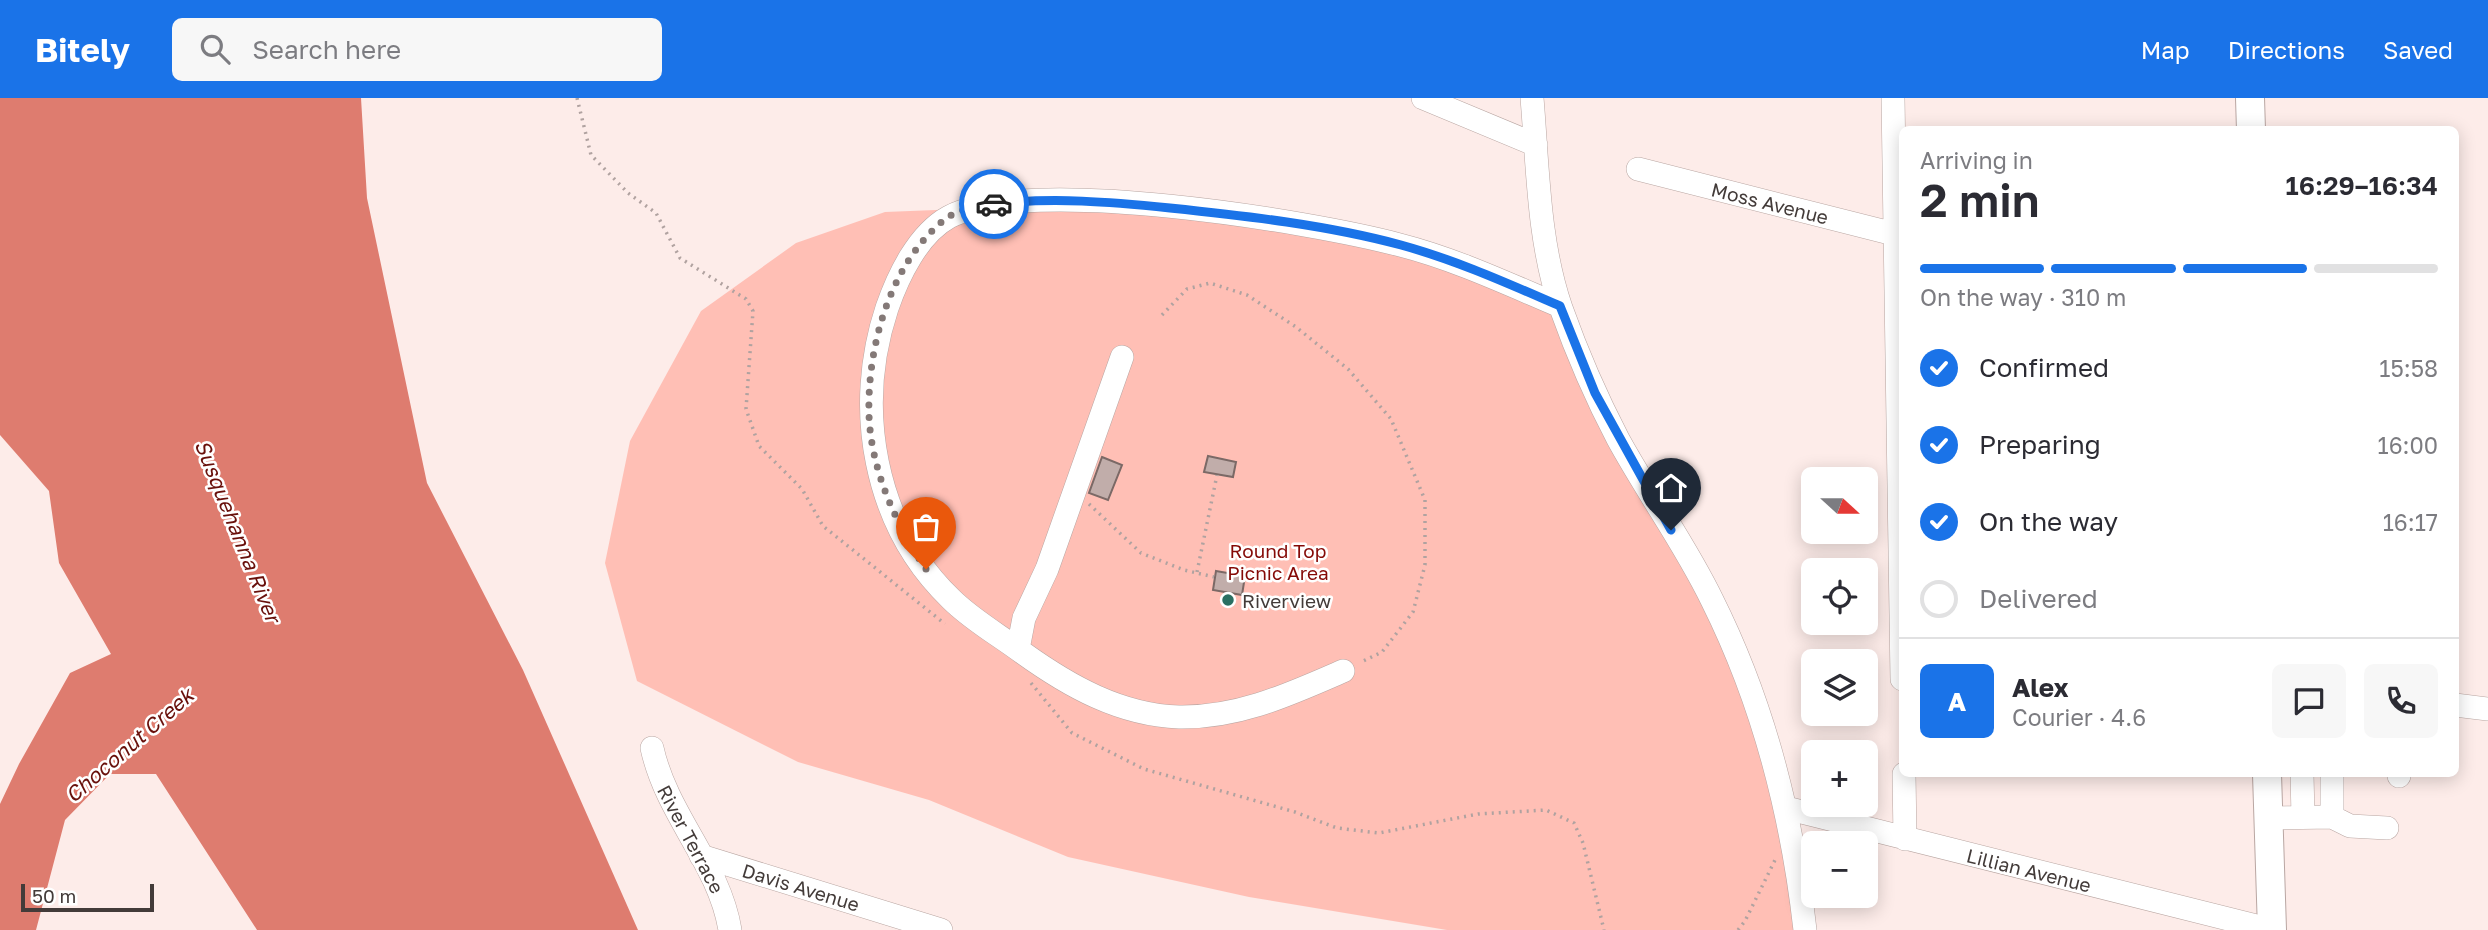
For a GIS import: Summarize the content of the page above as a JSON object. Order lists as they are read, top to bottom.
{
  "streets": {
    "street": [
      "Moss Avenue",
      "River Terrace",
      "Lillian Avenue",
      "Davis Avenue"
    ]
  },
  "crossings": [
    ["River Terrace", "Davis Avenue"]
  ],
  "water": ["Susquehanna River", "Choconut Creek"],
  "parks": ["Round Top Picnic Area"],
  "places": ["Riverview"],
  "scale_bar": "50 m",
  "north": "right",
  "page": {
    "header": "Bitely",
    "search": "Search here",
    "nav": ["Map", "Directions", "Saved"],
    "heading": ["2 min", "Arriving in", "16:29–16:34"],
    "panel": ["Alex", "Courier · 4.6"],
    "bar": "On the way · 310 m",
    "list": [
      ["Confirmed", "15:58"],
      ["Preparing", "16:00"],
      ["On the way", "16:17"],
      "Delivered"
    ],
    "map_buttons": ["+", "−"],
    "round": "A",
    "scale": "50 m"
  }
}
